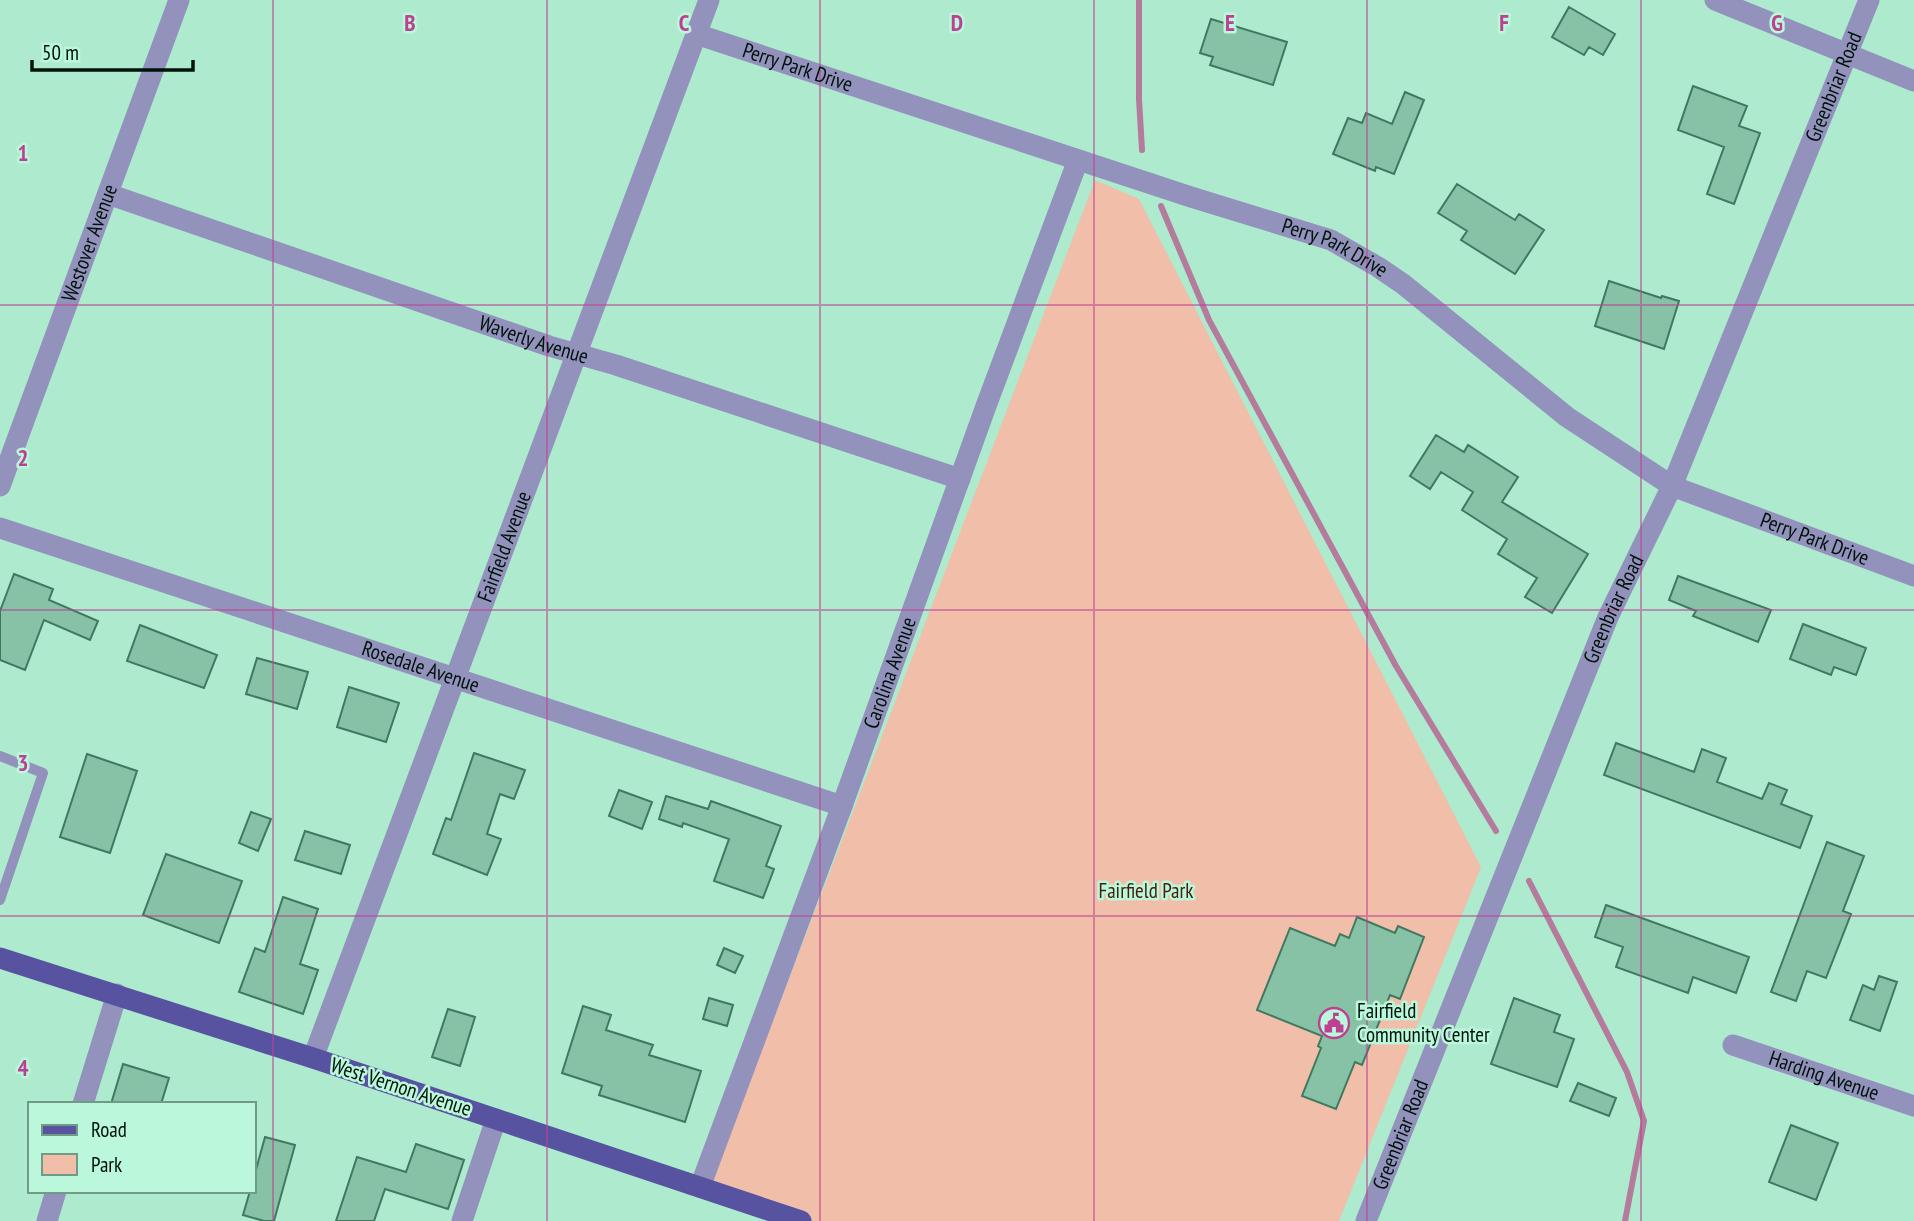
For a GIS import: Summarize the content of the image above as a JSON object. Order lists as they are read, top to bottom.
{
  "streets": {
    "main road": ["West Vernon Avenue"],
    "street": [
      "Perry Park Drive",
      "Greenbriar Road",
      "Westover Avenue",
      "Waverly Avenue",
      "Fairfield Avenue",
      "Rosedale Avenue",
      "Carolina Avenue",
      "Harding Avenue"
    ]
  },
  "crossings": [
    ["Perry Park Drive", "Greenbriar Road"],
    ["Perry Park Drive", "Fairfield Avenue"],
    ["Perry Park Drive", "Carolina Avenue"],
    ["Westover Avenue", "Waverly Avenue"],
    ["Waverly Avenue", "Fairfield Avenue"],
    ["Waverly Avenue", "Carolina Avenue"],
    ["Fairfield Avenue", "Rosedale Avenue"],
    ["Fairfield Avenue", "West Vernon Avenue"],
    ["Rosedale Avenue", "Carolina Avenue"],
    ["Carolina Avenue", "West Vernon Avenue"]
  ],
  "parks": ["Fairfield Park"],
  "places": {
    "public building": ["Fairfield Community Center"]
  },
  "legend": ["Road", "Park"],
  "scale_bar": "50 m",
  "grid": {
    "columns": [
      "B",
      "C",
      "D",
      "E",
      "F",
      "G"
    ],
    "rows": [
      "1",
      "2",
      "3",
      "4"
    ]
  }
}
